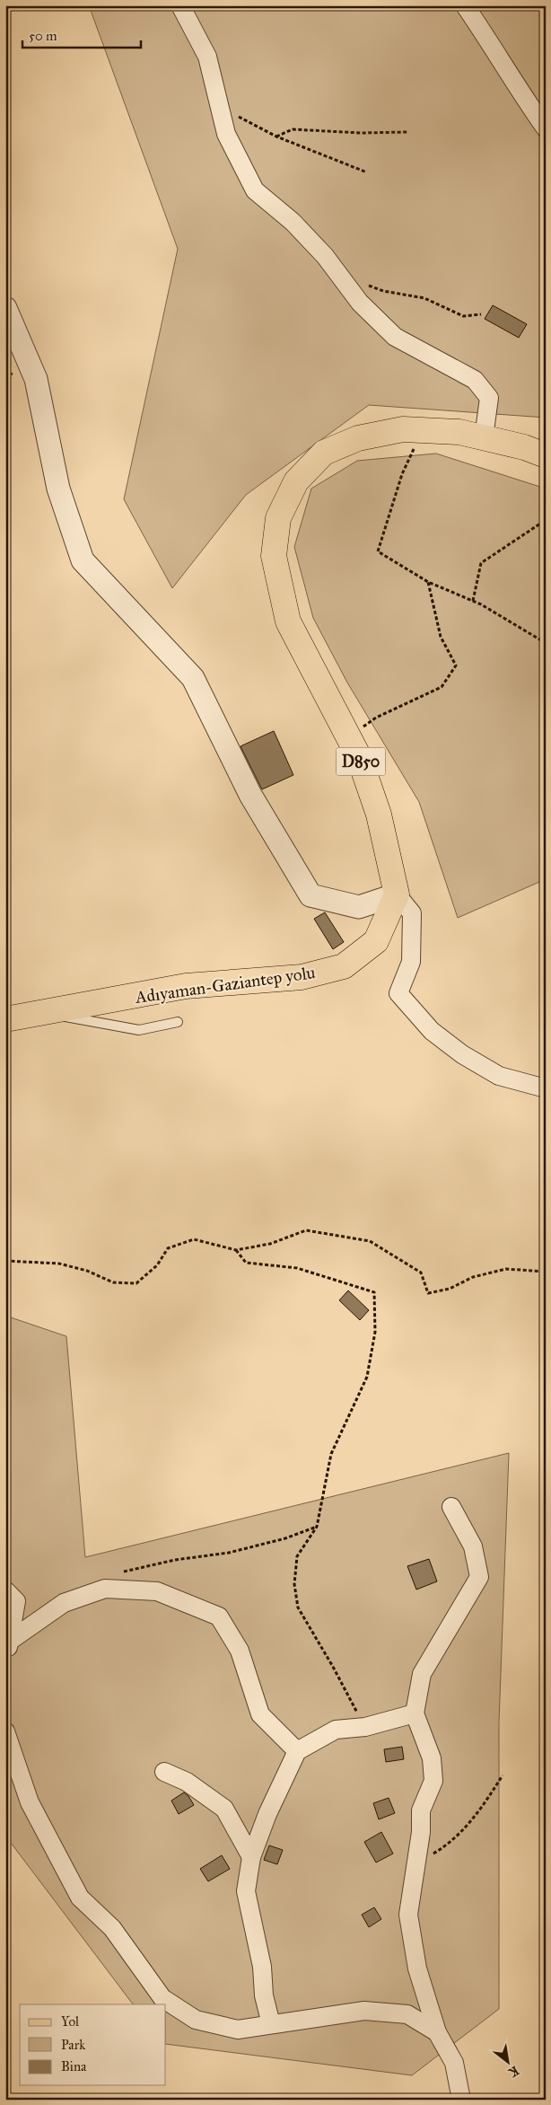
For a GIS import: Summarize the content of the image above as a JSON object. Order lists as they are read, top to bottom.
{
  "streets": {
    "main road": ["D850", "Adıyaman-Gaziantep yolu"]
  },
  "crossings": [
    ["D850", "Adıyaman-Gaziantep yolu"]
  ],
  "legend": ["Yol", "Park", "Bina"],
  "scale_bar": "50 m",
  "north": "bottom right"
}
